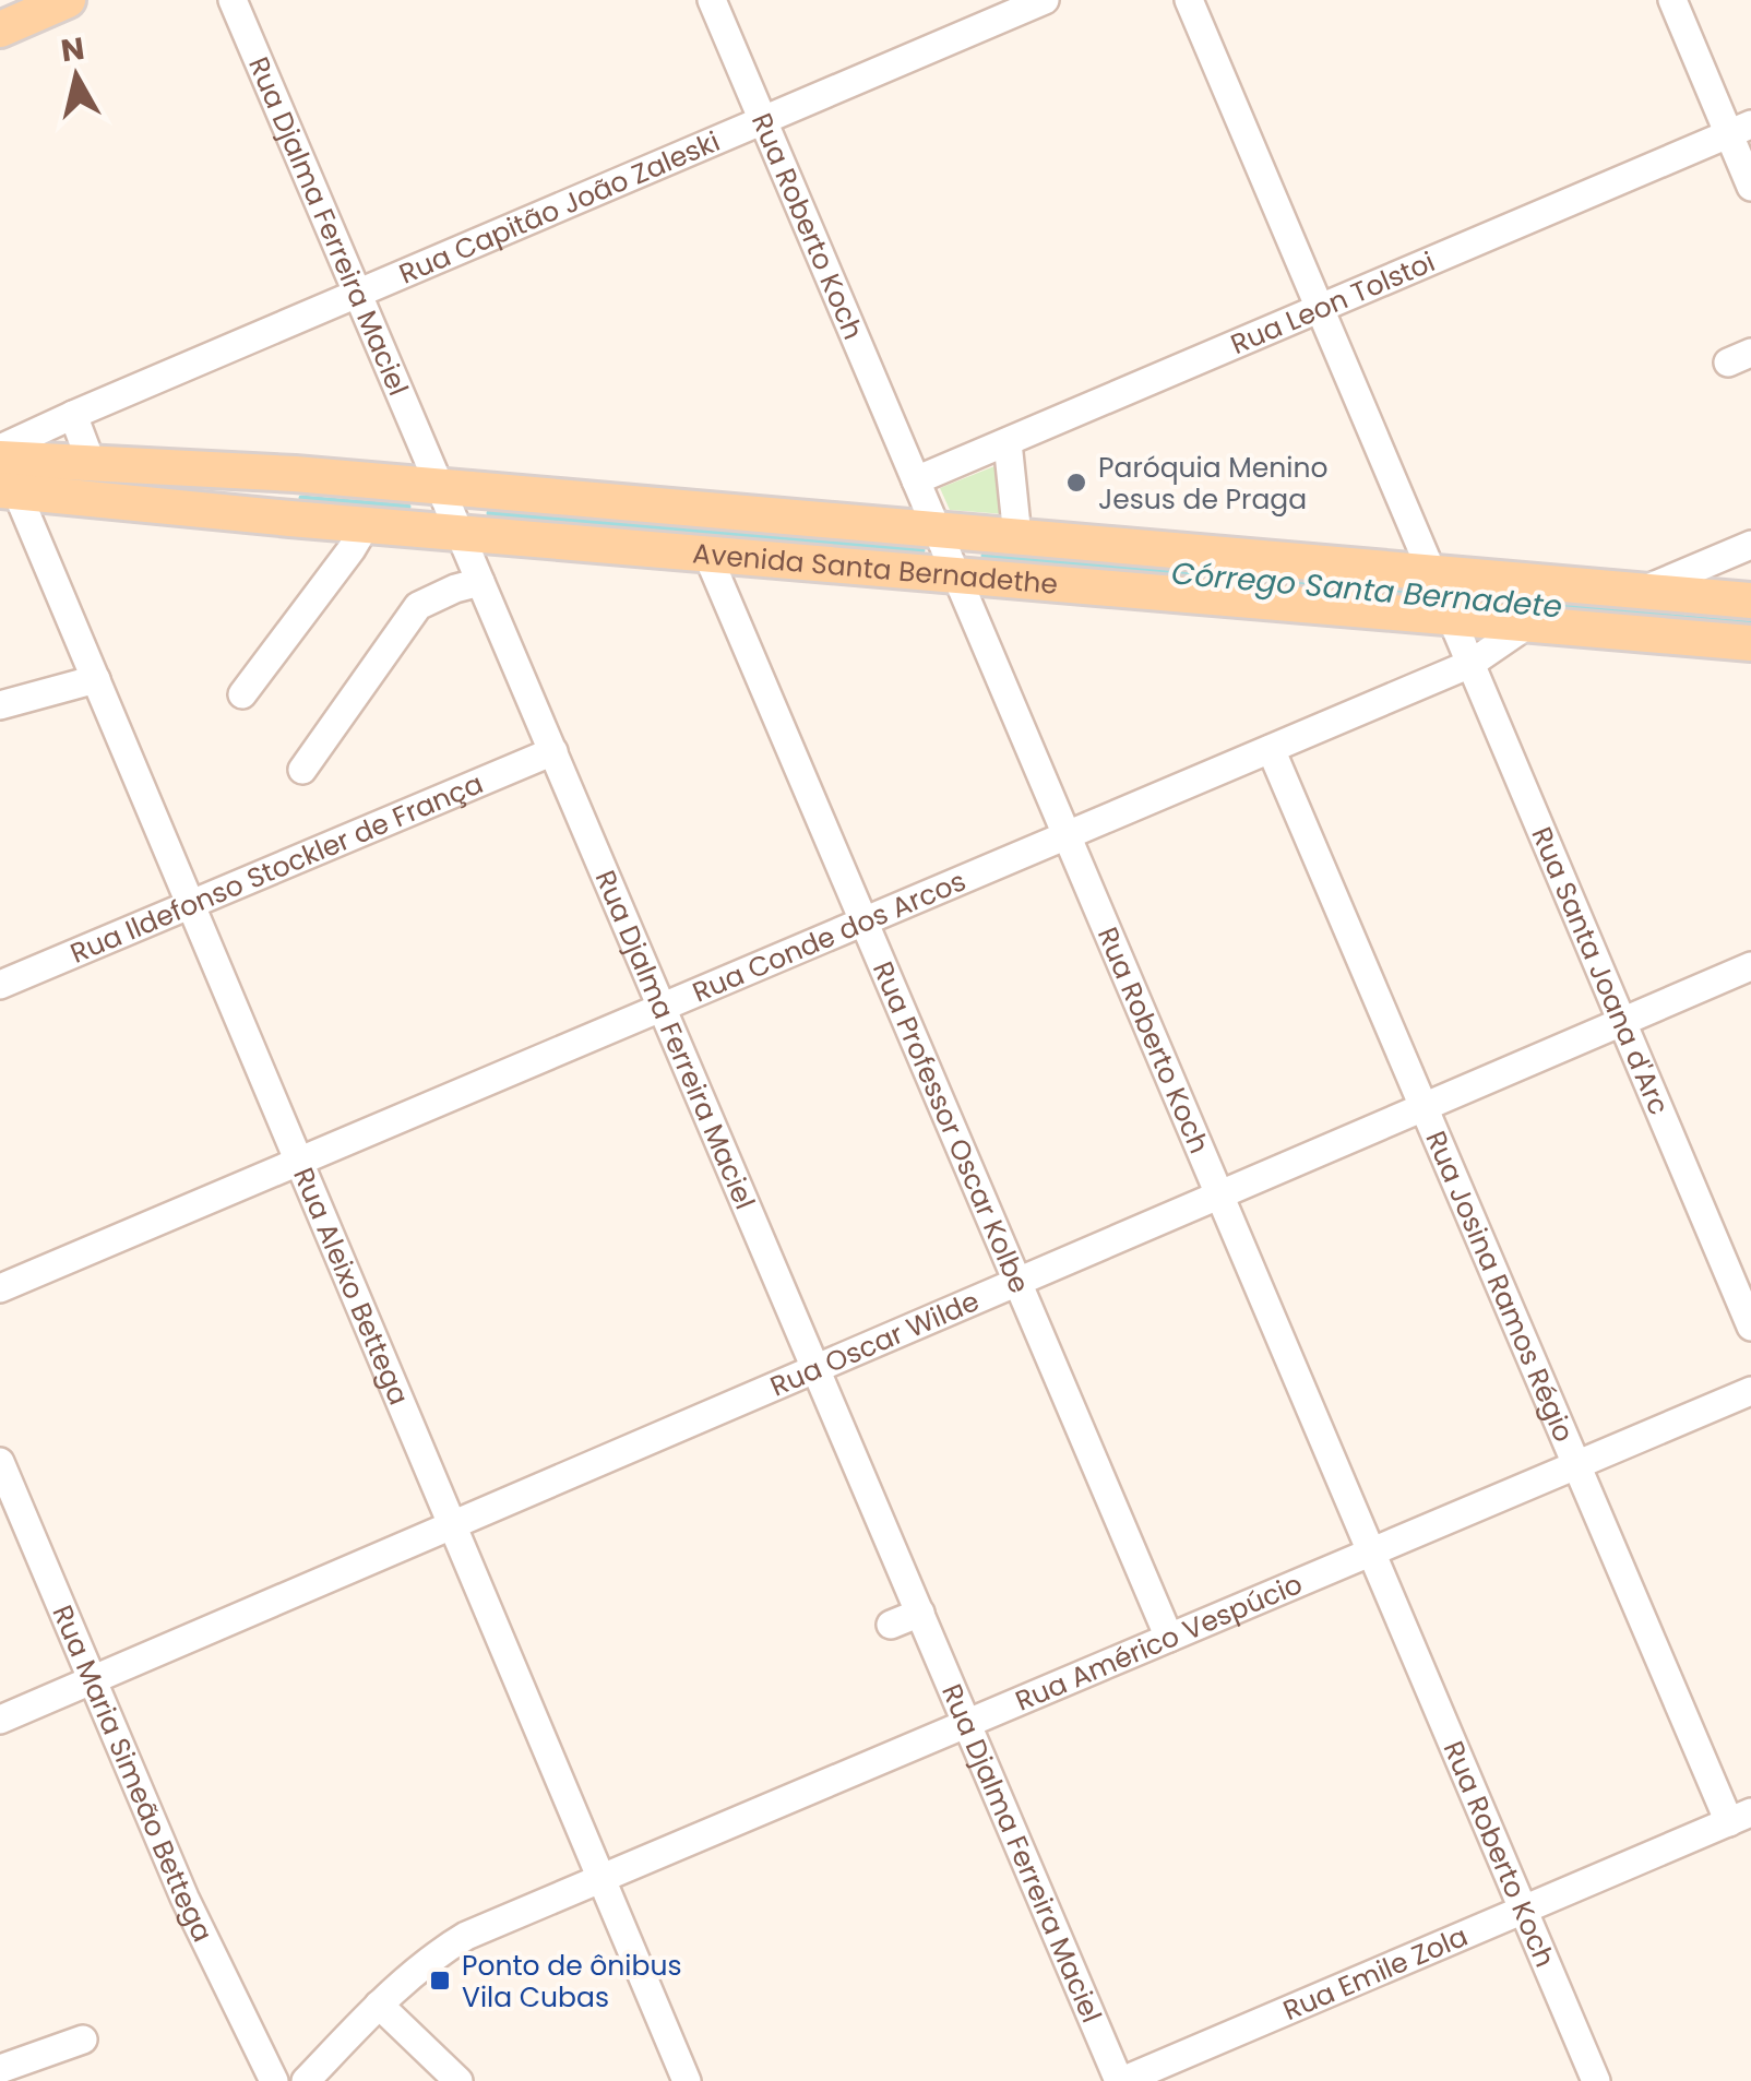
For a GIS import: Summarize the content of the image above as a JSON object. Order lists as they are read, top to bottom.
{
  "streets": {
    "main road": ["Avenida Santa Bernadethe"],
    "street": [
      "Rua Capitão João Zaleski",
      "Rua Roberto Koch",
      "Rua Djalma Ferreira Maciel",
      "Rua Leon Tolstoi",
      "Rua Ildefonso Stockler de França",
      "Rua Conde dos Arcos",
      "Rua Santa Joana d'Arc",
      "Rua Professor Oscar Kolbe",
      "Rua Josina Ramos Régio",
      "Rua Aleixo Bettega",
      "Rua Oscar Wilde",
      "Rua Américo Vespúcio",
      "Rua Maria Simeão Bettega",
      "Rua Emile Zola"
    ]
  },
  "crossings": [
    ["Rua Capitão João Zaleski", "Rua Roberto Koch"],
    ["Rua Capitão João Zaleski", "Rua Djalma Ferreira Maciel"],
    ["Rua Roberto Koch", "Rua Leon Tolstoi"],
    ["Rua Roberto Koch", "Avenida Santa Bernadethe"],
    ["Rua Roberto Koch", "Rua Conde dos Arcos"],
    ["Rua Roberto Koch", "Rua Oscar Wilde"],
    ["Rua Roberto Koch", "Rua Américo Vespúcio"],
    ["Rua Roberto Koch", "Rua Emile Zola"],
    ["Rua Djalma Ferreira Maciel", "Avenida Santa Bernadethe"],
    ["Rua Djalma Ferreira Maciel", "Rua Ildefonso Stockler de França"],
    ["Rua Djalma Ferreira Maciel", "Rua Conde dos Arcos"],
    ["Rua Djalma Ferreira Maciel", "Rua Oscar Wilde"],
    ["Rua Djalma Ferreira Maciel", "Rua Américo Vespúcio"],
    ["Rua Djalma Ferreira Maciel", "Rua Emile Zola"],
    ["Avenida Santa Bernadethe", "Rua Conde dos Arcos"],
    ["Avenida Santa Bernadethe", "Rua Santa Joana d'Arc"],
    ["Avenida Santa Bernadethe", "Rua Professor Oscar Kolbe"],
    ["Avenida Santa Bernadethe", "Rua Aleixo Bettega"],
    ["Rua Ildefonso Stockler de França", "Rua Aleixo Bettega"],
    ["Rua Conde dos Arcos", "Rua Santa Joana d'Arc"],
    ["Rua Conde dos Arcos", "Rua Professor Oscar Kolbe"],
    ["Rua Conde dos Arcos", "Rua Josina Ramos Régio"],
    ["Rua Conde dos Arcos", "Rua Aleixo Bettega"],
    ["Rua Santa Joana d'Arc", "Rua Oscar Wilde"],
    ["Rua Professor Oscar Kolbe", "Rua Oscar Wilde"],
    ["Rua Professor Oscar Kolbe", "Rua Américo Vespúcio"],
    ["Rua Josina Ramos Régio", "Rua Oscar Wilde"],
    ["Rua Josina Ramos Régio", "Rua Américo Vespúcio"],
    ["Rua Josina Ramos Régio", "Rua Emile Zola"],
    ["Rua Aleixo Bettega", "Rua Oscar Wilde"],
    ["Rua Aleixo Bettega", "Rua Américo Vespúcio"],
    ["Rua Oscar Wilde", "Rua Maria Simeão Bettega"]
  ],
  "water": ["Córrego Santa Bernadete"],
  "places": {
    "other": ["Paróquia Menino Jesus de Praga"],
    "transit": ["Ponto de ônibus Vila Cubas"]
  },
  "north": "top"
}
